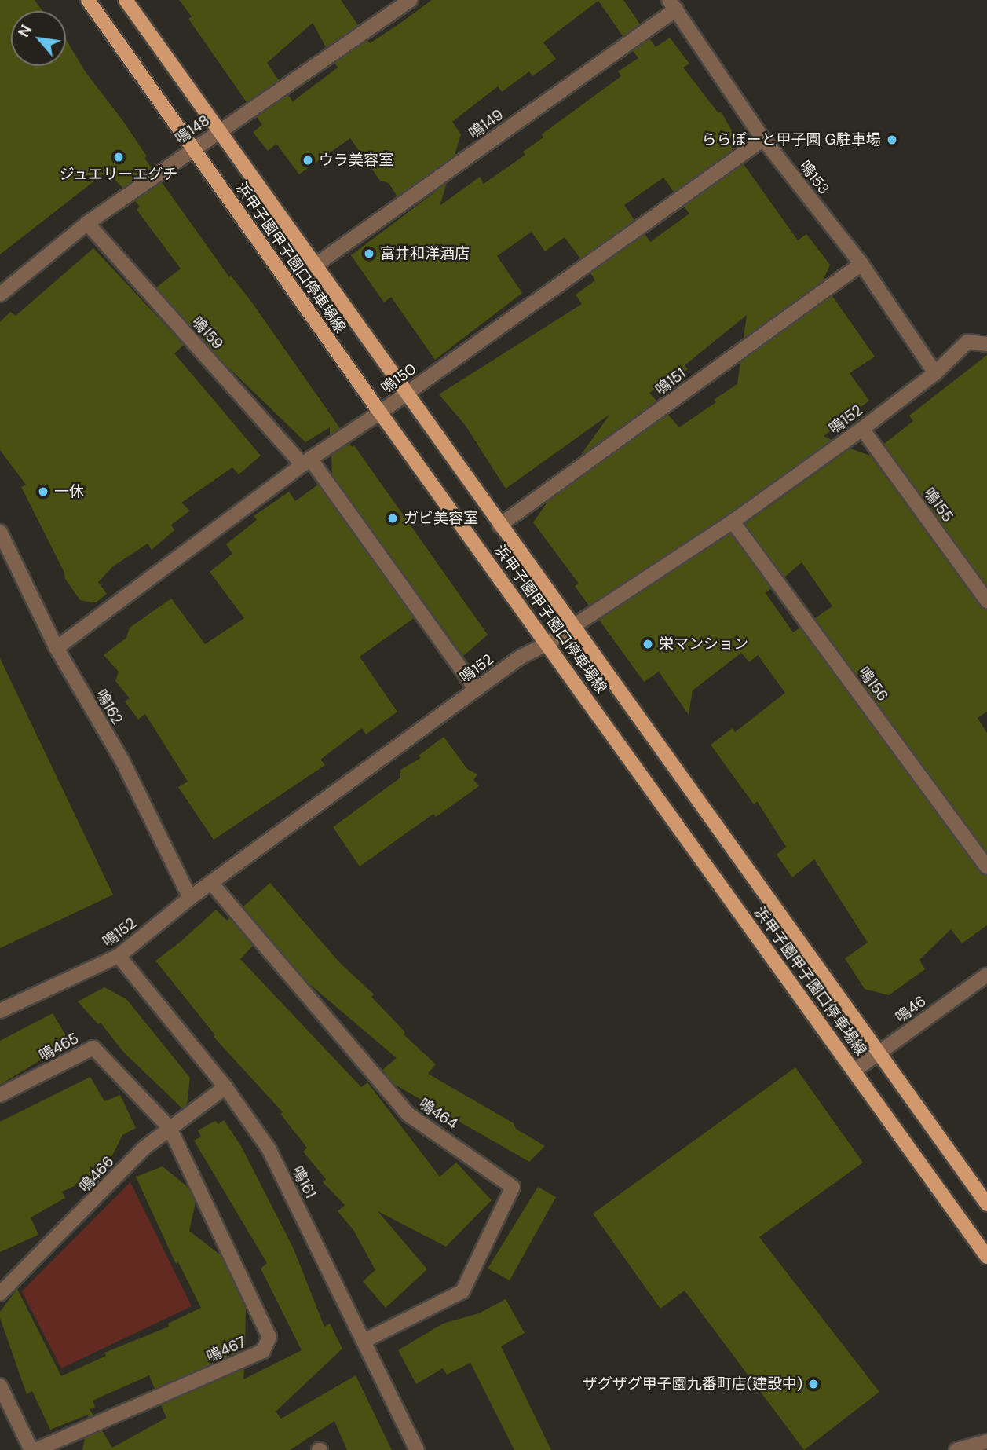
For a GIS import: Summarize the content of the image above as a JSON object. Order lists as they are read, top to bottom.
{
  "streets": {
    "main road": ["浜甲子園甲子園口停車場線"],
    "street": [
      "鳴149",
      "鳴148",
      "鳴153",
      "鳴159",
      "鳴150",
      "鳴151",
      "鳴152",
      "鳴155",
      "鳴156",
      "鳴162",
      "鳴46",
      "鳴465",
      "鳴464",
      "鳴466",
      "鳴161",
      "鳴467"
    ]
  },
  "crossings": [
    ["鳴149", "鳴153"],
    ["鳴149", "浜甲子園甲子園口停車場線"],
    ["鳴148", "浜甲子園甲子園口停車場線"],
    ["鳴148", "鳴159"],
    ["鳴153", "鳴150"],
    ["鳴153", "鳴151"],
    ["鳴153", "鳴152"],
    ["浜甲子園甲子園口停車場線", "鳴150"],
    ["浜甲子園甲子園口停車場線", "鳴151"],
    ["浜甲子園甲子園口停車場線", "鳴152"],
    ["浜甲子園甲子園口停車場線", "鳴46"],
    ["鳴159", "鳴150"],
    ["鳴159", "鳴152"],
    ["鳴150", "鳴162"],
    ["鳴152", "鳴155"],
    ["鳴152", "鳴156"],
    ["鳴152", "鳴162"],
    ["鳴152", "鳴464"],
    ["鳴152", "鳴161"],
    ["鳴465", "鳴466"],
    ["鳴465", "鳴467"],
    ["鳴464", "鳴161"],
    ["鳴466", "鳴161"],
    ["鳴466", "鳴467"]
  ],
  "places": [
    "ららぽーと甲子園 G駐車場",
    "ジュエリーエグチ",
    "ウラ美容室",
    "富井和洋酒店",
    "一休",
    "ガビ美容室",
    "栄マンション",
    "ザグザグ甲子園九番町店(建設中)"
  ],
  "north": "top left"
}
